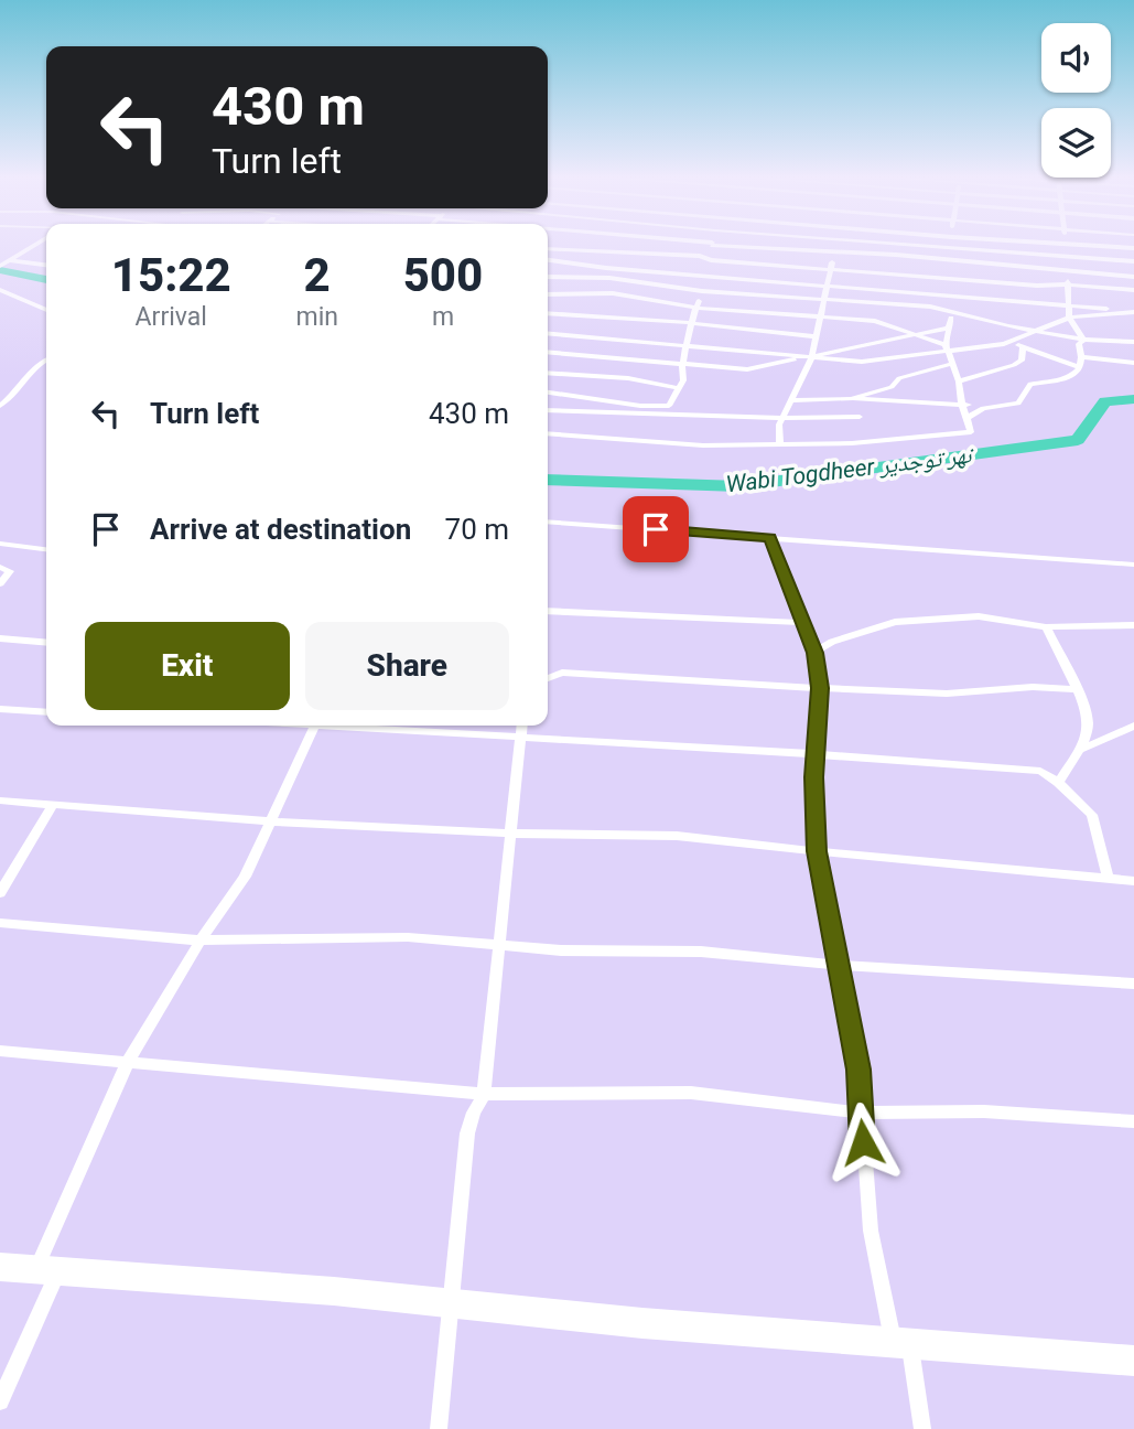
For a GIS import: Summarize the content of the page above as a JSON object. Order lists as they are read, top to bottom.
{
  "water": ["Wabi Togdheer نهر توجدير"],
  "page": {
    "turn": ["430 m", "Turn left"],
    "eta": [
      "15:22",
      "Arrival",
      "2",
      "min",
      "500",
      "m"
    ],
    "list": [
      {
        "name": "Turn left",
        "value": "430 m"
      },
      {
        "name": "Arrive at destination",
        "value": "70 m"
      }
    ],
    "buttons": ["Exit", "Share"]
  }
}
